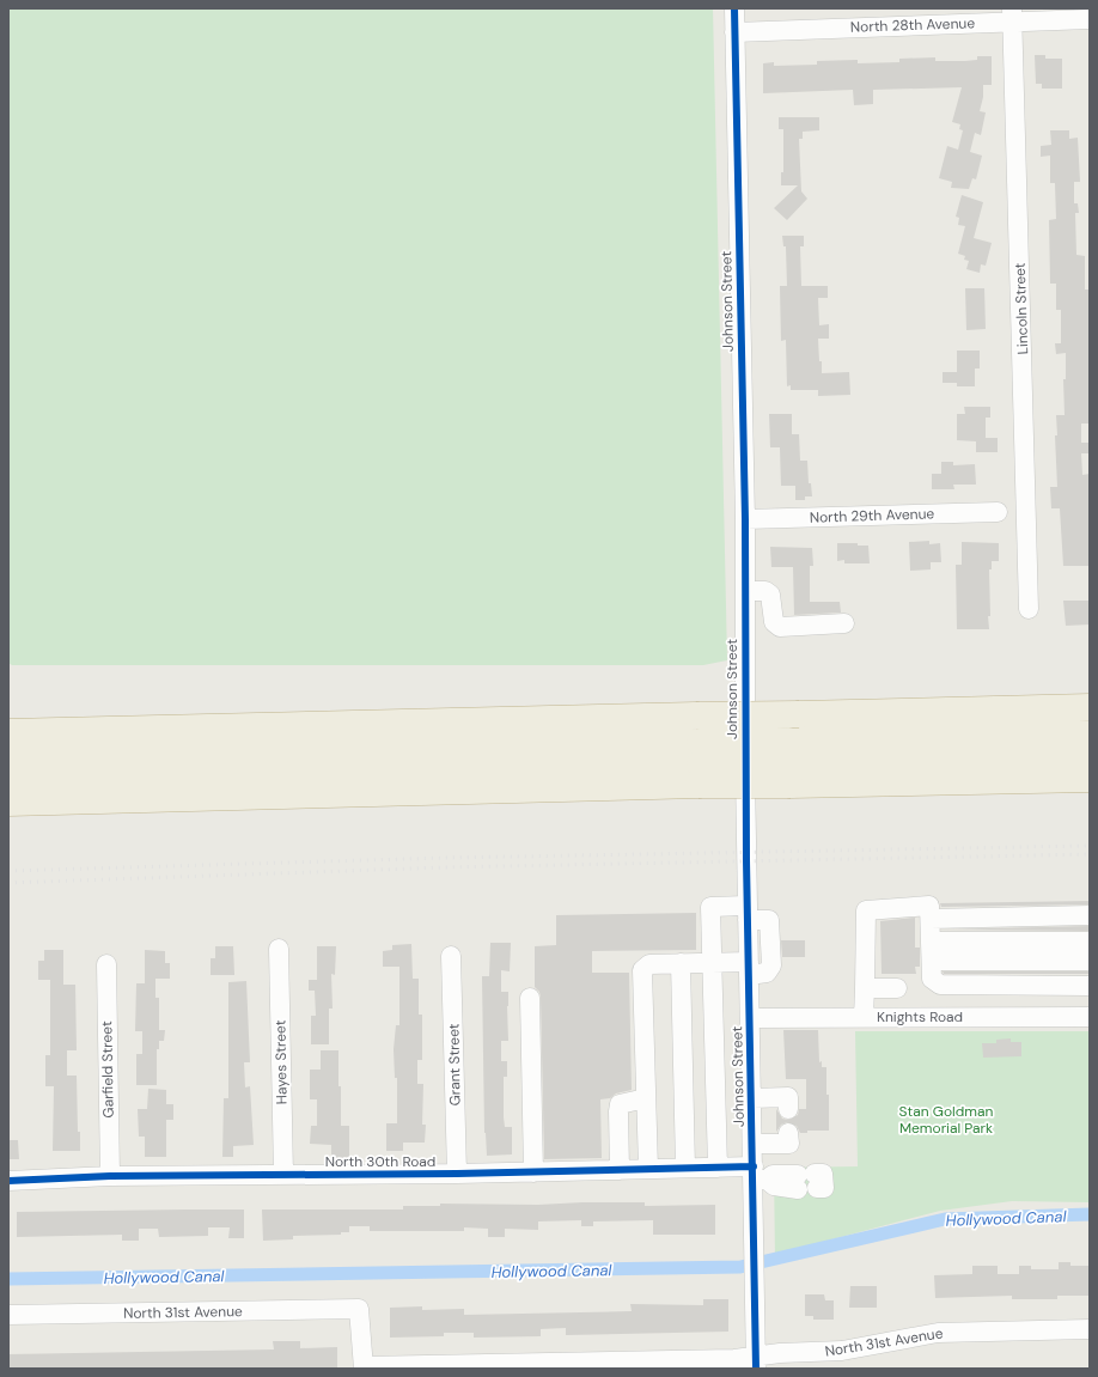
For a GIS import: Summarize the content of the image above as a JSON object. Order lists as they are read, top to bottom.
{
  "streets": {
    "street": [
      "North 28th Avenue",
      "Johnson Street",
      "Lincoln Street",
      "North 29th Avenue",
      "Knights Road",
      "Hayes Street",
      "Grant Street",
      "Garfield Street",
      "North 30th Road",
      "North 31st Avenue"
    ]
  },
  "crossings": [
    ["North 28th Avenue", "Johnson Street"],
    ["North 28th Avenue", "Lincoln Street"],
    ["Johnson Street", "North 29th Avenue"],
    ["Johnson Street", "Knights Road"],
    ["Johnson Street", "North 30th Road"],
    ["Johnson Street", "North 31st Avenue"],
    ["Hayes Street", "North 30th Road"],
    ["Grant Street", "North 30th Road"],
    ["Garfield Street", "North 30th Road"]
  ],
  "water": ["Hollywood Canal"],
  "parks": ["Stan Goldman Memorial Park"]
}
